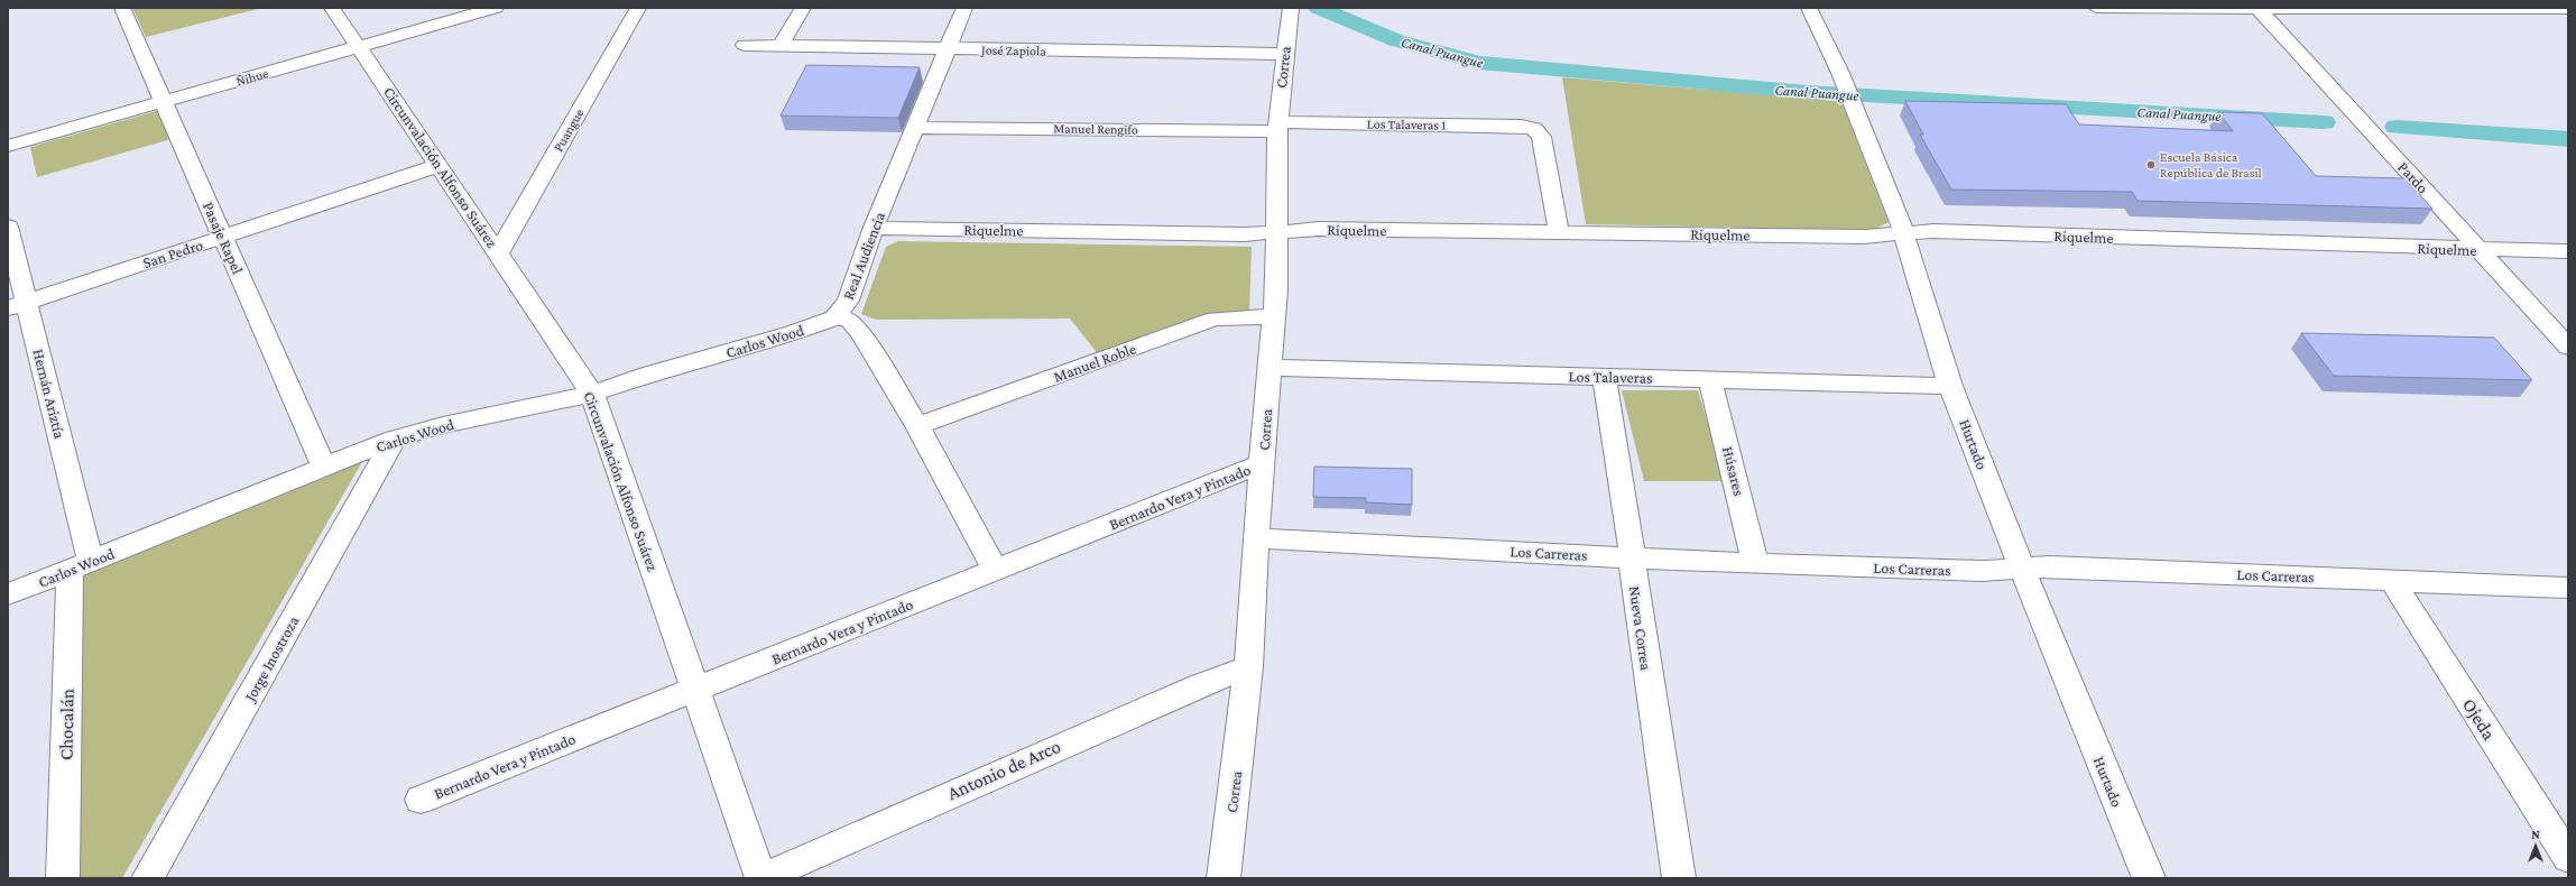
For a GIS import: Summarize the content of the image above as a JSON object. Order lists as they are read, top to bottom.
{
  "streets": {
    "street": [
      "José Zapiola",
      "Correa",
      "Ñihue",
      "Los Talaveras 1",
      "Manuel Rengifo",
      "Puangue",
      "Circunvalación Alfonso Suárez",
      "Pardo",
      "Riquelme",
      "Pasaje Rapel",
      "San Pedro",
      "Real Audiencia",
      "Carlos Wood",
      "Manuel Roble",
      "Los Talaveras",
      "Hernán Ariztía",
      "Hurtado",
      "Húsares",
      "Bernardo Vera y Pintado",
      "Los Carreras",
      "Nueva Correa",
      "Jorge Inostroza",
      "Ojeda",
      "Chocalán",
      "Antonio de Arco"
    ]
  },
  "crossings": [
    ["José Zapiola", "Correa"],
    ["José Zapiola", "Real Audiencia"],
    ["Correa", "Los Talaveras 1"],
    ["Correa", "Manuel Rengifo"],
    ["Correa", "Riquelme"],
    ["Correa", "Manuel Roble"],
    ["Correa", "Los Talaveras"],
    ["Correa", "Bernardo Vera y Pintado"],
    ["Correa", "Los Carreras"],
    ["Correa", "Antonio de Arco"],
    ["Ñihue", "Circunvalación Alfonso Suárez"],
    ["Ñihue", "Pasaje Rapel"],
    ["Los Talaveras 1", "Manuel Rengifo"],
    ["Los Talaveras 1", "Riquelme"],
    ["Manuel Rengifo", "Real Audiencia"],
    ["Puangue", "Circunvalación Alfonso Suárez"],
    ["Circunvalación Alfonso Suárez", "San Pedro"],
    ["Circunvalación Alfonso Suárez", "Carlos Wood"],
    ["Circunvalación Alfonso Suárez", "Bernardo Vera y Pintado"],
    ["Circunvalación Alfonso Suárez", "Antonio de Arco"],
    ["Pardo", "Riquelme"],
    ["Riquelme", "Real Audiencia"],
    ["Riquelme", "Hurtado"],
    ["Pasaje Rapel", "San Pedro"],
    ["Pasaje Rapel", "Carlos Wood"],
    ["San Pedro", "Hernán Ariztía"],
    ["Real Audiencia", "Carlos Wood"],
    ["Real Audiencia", "Manuel Roble"],
    ["Real Audiencia", "Bernardo Vera y Pintado"],
    ["Carlos Wood", "Hernán Ariztía"],
    ["Carlos Wood", "Jorge Inostroza"],
    ["Carlos Wood", "Chocalán"],
    ["Los Talaveras", "Hurtado"],
    ["Los Talaveras", "Húsares"],
    ["Los Talaveras", "Nueva Correa"],
    ["Hernán Ariztía", "Chocalán"],
    ["Hurtado", "Los Carreras"],
    ["Húsares", "Los Carreras"],
    ["Los Carreras", "Nueva Correa"],
    ["Los Carreras", "Ojeda"]
  ],
  "water": ["Canal Puangue"],
  "places": ["Escuela Básica República de Brasil"],
  "north": "top"
}
